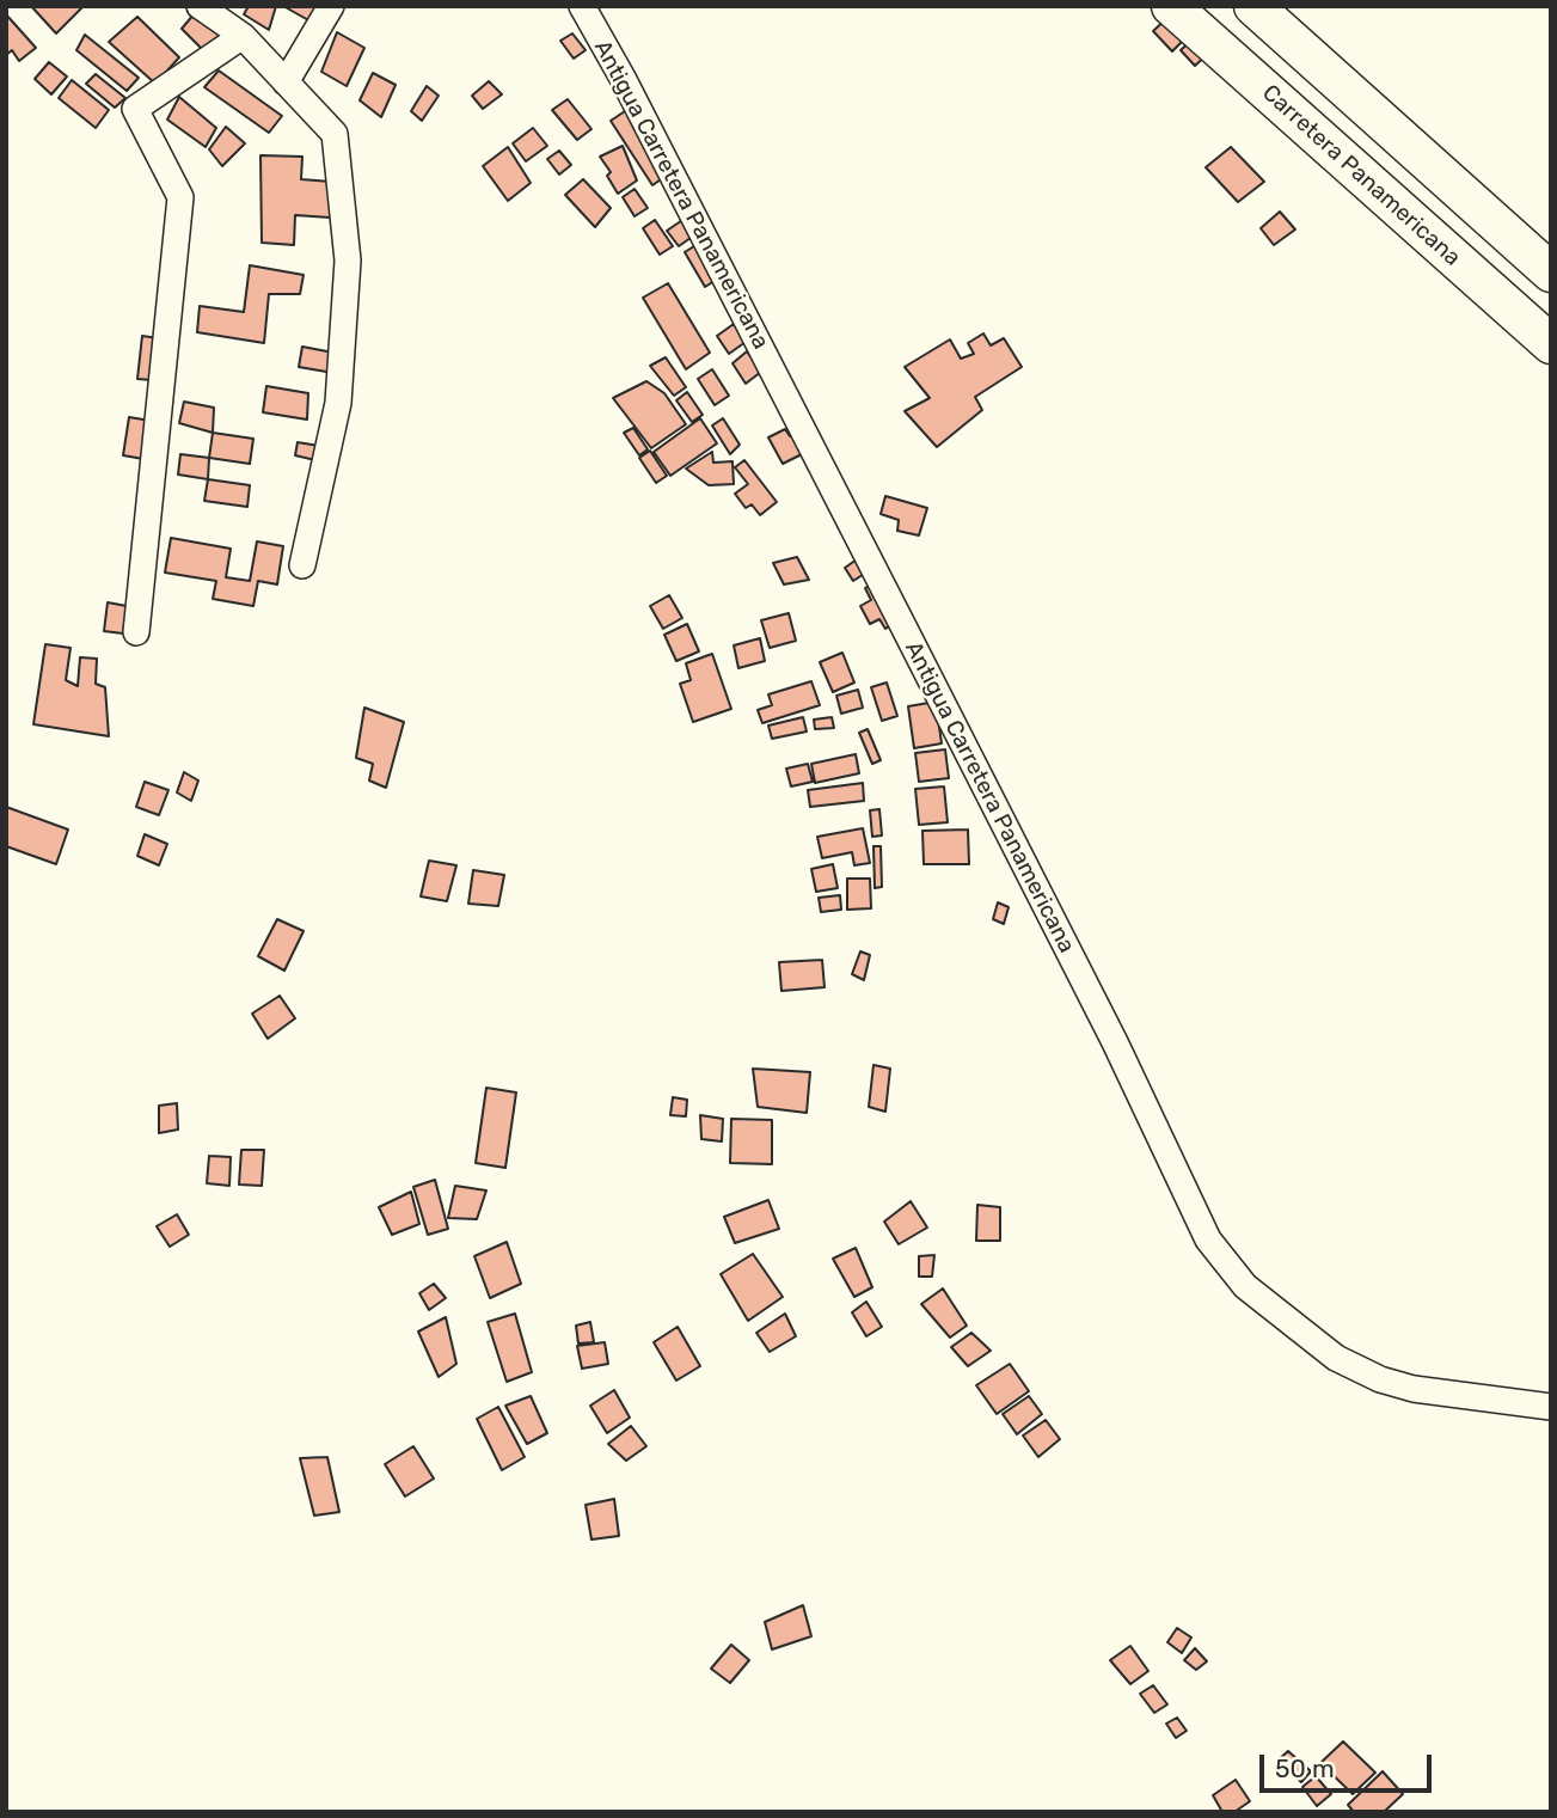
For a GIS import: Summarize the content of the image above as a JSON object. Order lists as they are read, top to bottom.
{
  "streets": {
    "highway": ["Carretera Panamericana"],
    "street": ["Antigua Carretera Panamericana"]
  },
  "scale_bar": "50 m"
}
